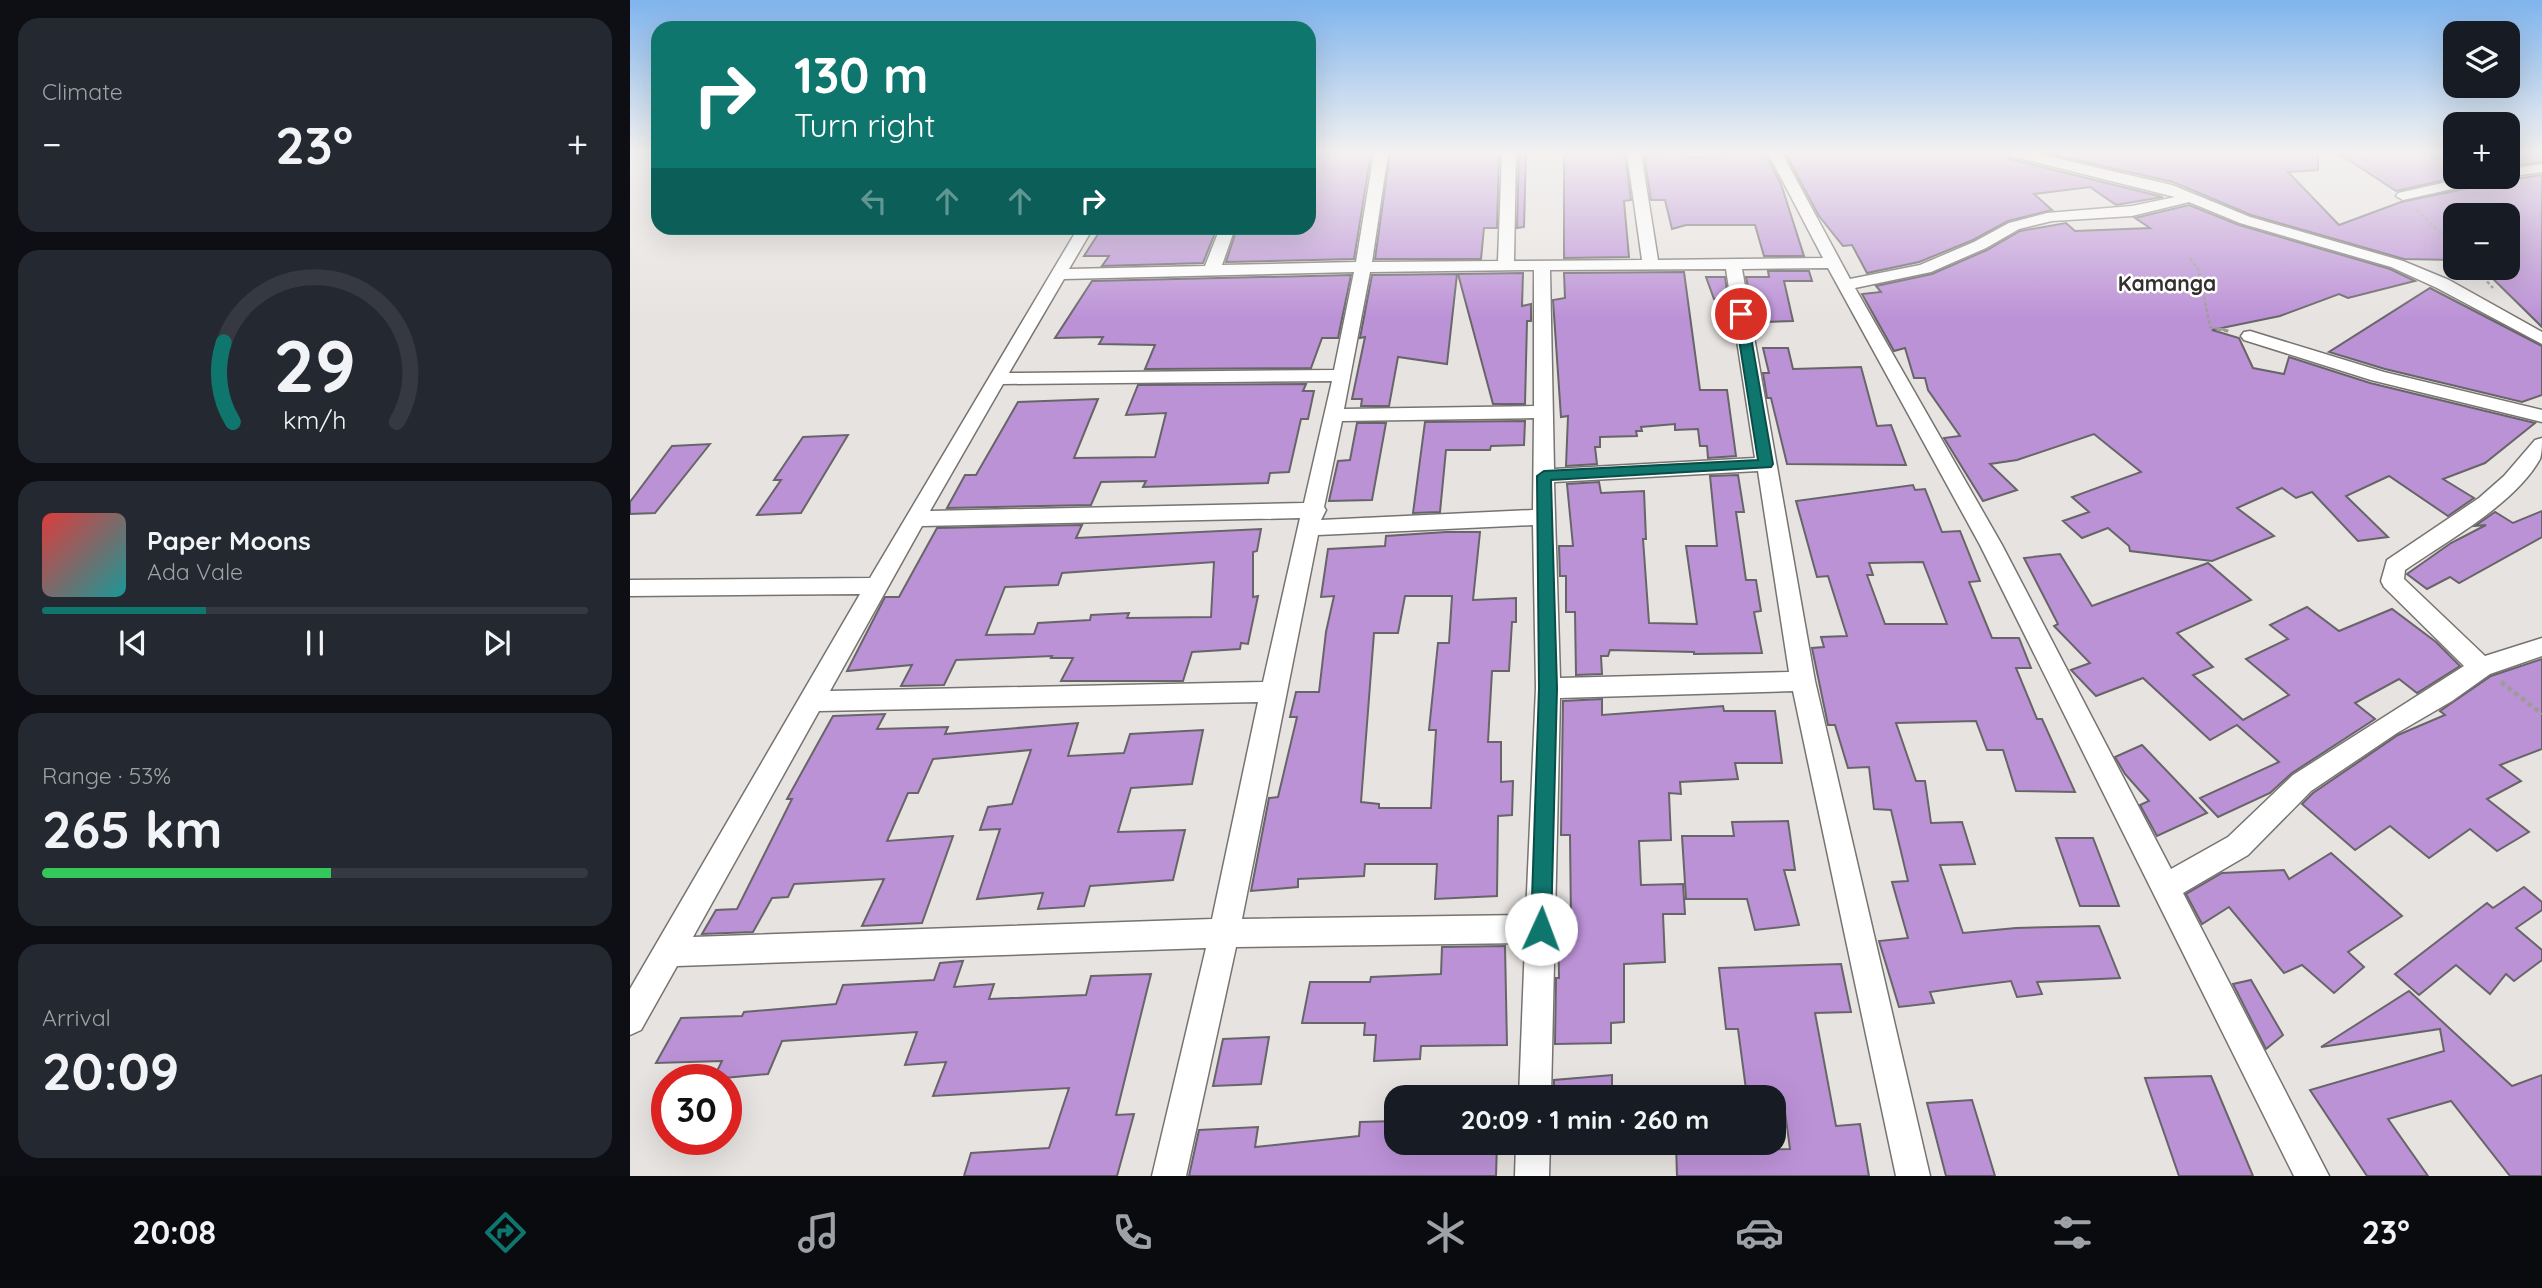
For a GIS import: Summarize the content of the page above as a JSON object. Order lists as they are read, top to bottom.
{
  "districts": ["Kamanga"],
  "page": {
    "tile": [
      "Climate",
      ["Range · 53%", "265 km"],
      ["Arrival", "20:09"]
    ],
    "map_buttons": ["+", "−"],
    "turn": ["130 m", "Turn right"],
    "heat": ["−", "23°", "+"],
    "song": ["Paper Moons", "Ada Vale"],
    "limit": "30",
    "trip": "20:09 · 1 min · 260 m",
    "tabs": ["20:08", "23°"],
    "gauge": ["29", "km/h"]
  }
}
